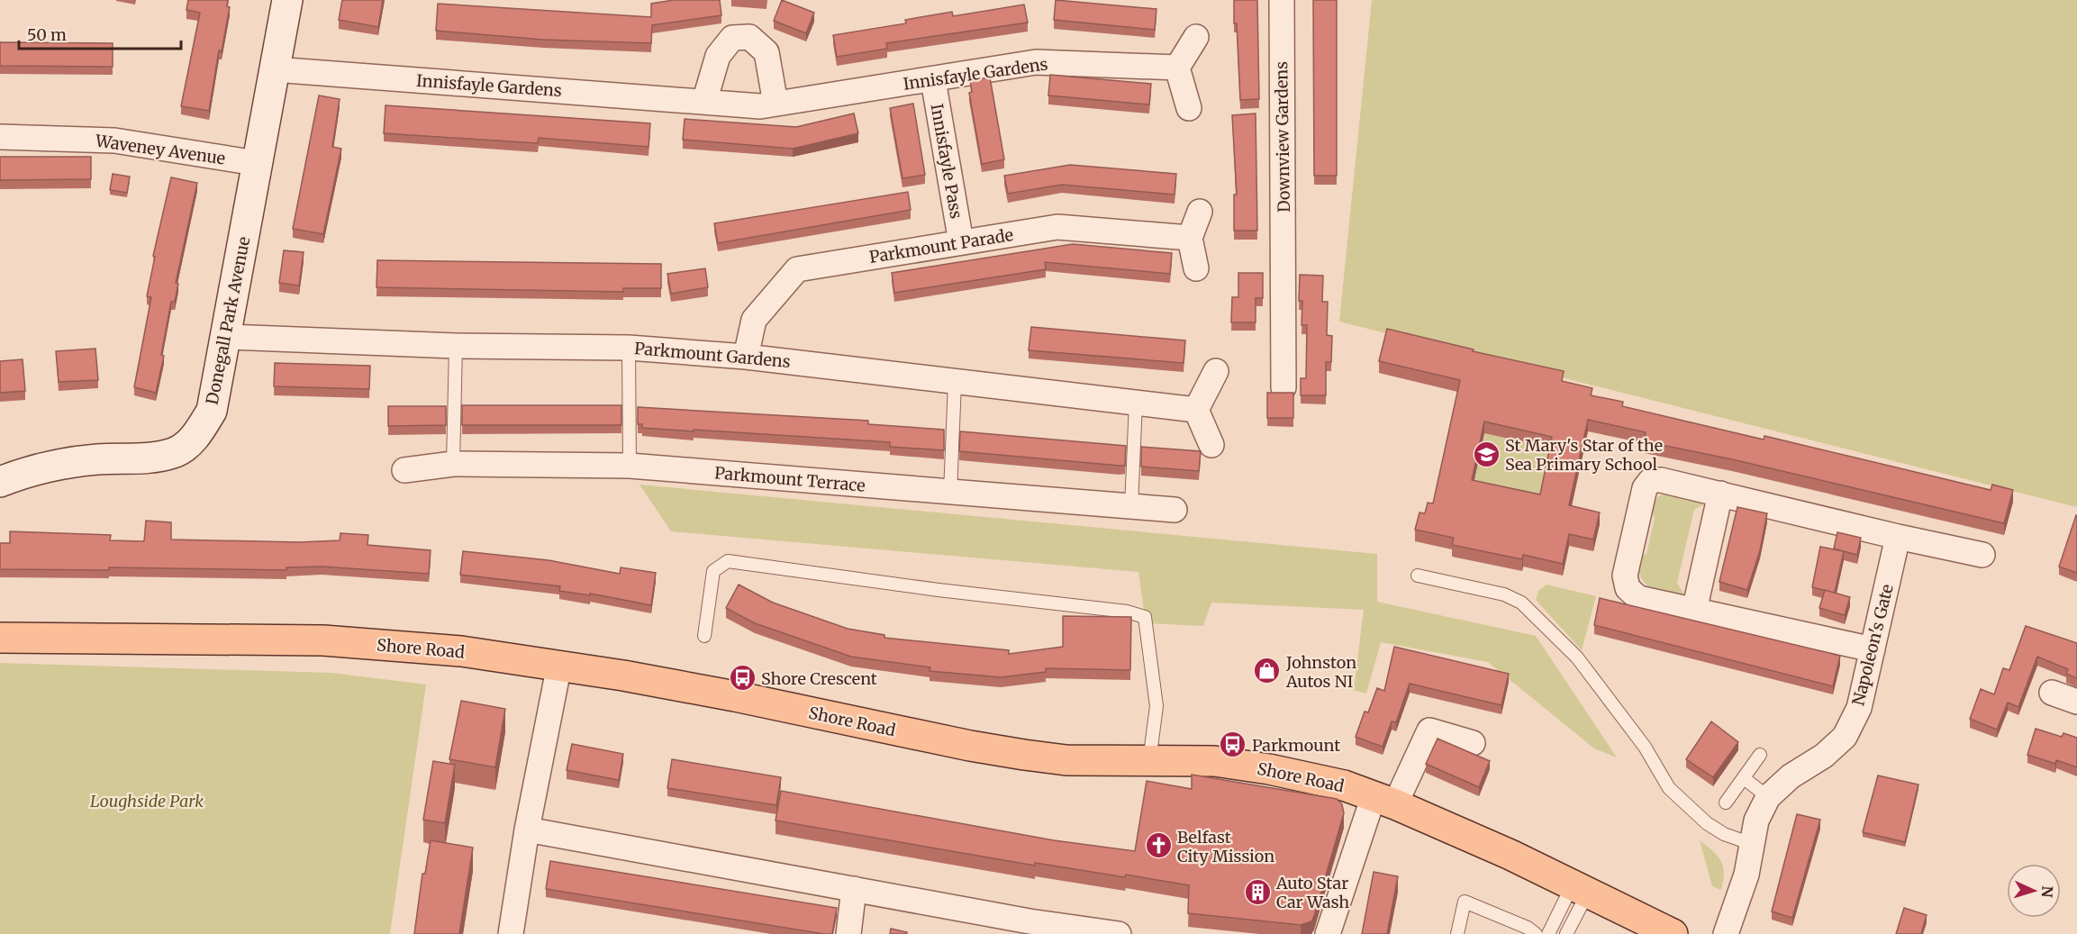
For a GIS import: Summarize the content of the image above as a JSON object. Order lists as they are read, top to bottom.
{
  "streets": {
    "main road": ["Shore Road"],
    "street": [
      "Innisfayle Gardens",
      "Downview Gardens",
      "Waveney Avenue",
      "Innisfayle Pass",
      "Parkmount Parade",
      "Donegall Park Avenue",
      "Parkmount Gardens",
      "Parkmount Terrace",
      "Napoleon's Gate"
    ]
  },
  "crossings": [
    ["Innisfayle Gardens", "Innisfayle Pass"],
    ["Innisfayle Gardens", "Donegall Park Avenue"],
    ["Waveney Avenue", "Donegall Park Avenue"],
    ["Innisfayle Pass", "Parkmount Parade"],
    ["Parkmount Parade", "Parkmount Gardens"],
    ["Donegall Park Avenue", "Parkmount Gardens"]
  ],
  "parks": ["Loughside Park"],
  "places": {
    "school or university": ["St Mary's Star of the Sea Primary School"],
    "shop": ["Johnston Autos NI"],
    "bus stop": ["Shore Crescent", "Parkmount"],
    "church": ["Belfast City Mission"],
    "building": ["Auto Star Car Wash"]
  },
  "scale_bar": "50 m",
  "north": "right"
}
